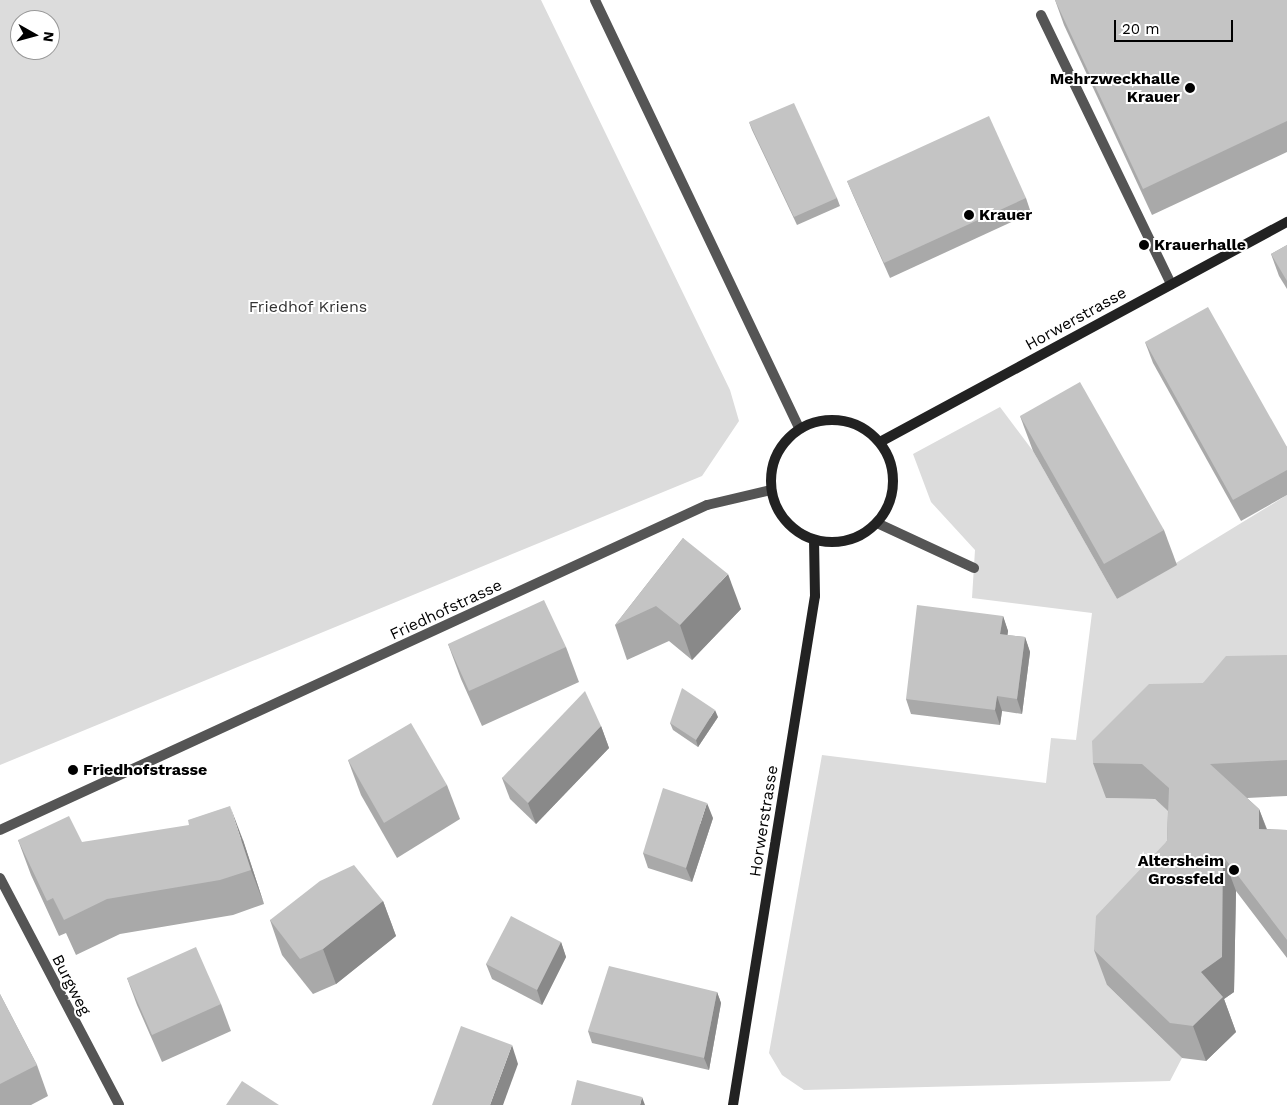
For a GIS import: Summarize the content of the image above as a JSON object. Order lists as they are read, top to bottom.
{
  "streets": {
    "street": ["Horwerstrasse", "Friedhofstrasse", "Burgweg"]
  },
  "crossings": [
    ["Horwerstrasse", "Friedhofstrasse"]
  ],
  "parks": ["Friedhof Kriens"],
  "places": [
    "Mehrzweckhalle Krauer",
    "Krauer",
    "Krauerhalle",
    "Friedhofstrasse",
    "Altersheim Grossfeld"
  ],
  "scale_bar": "20 m",
  "north": "right"
}
